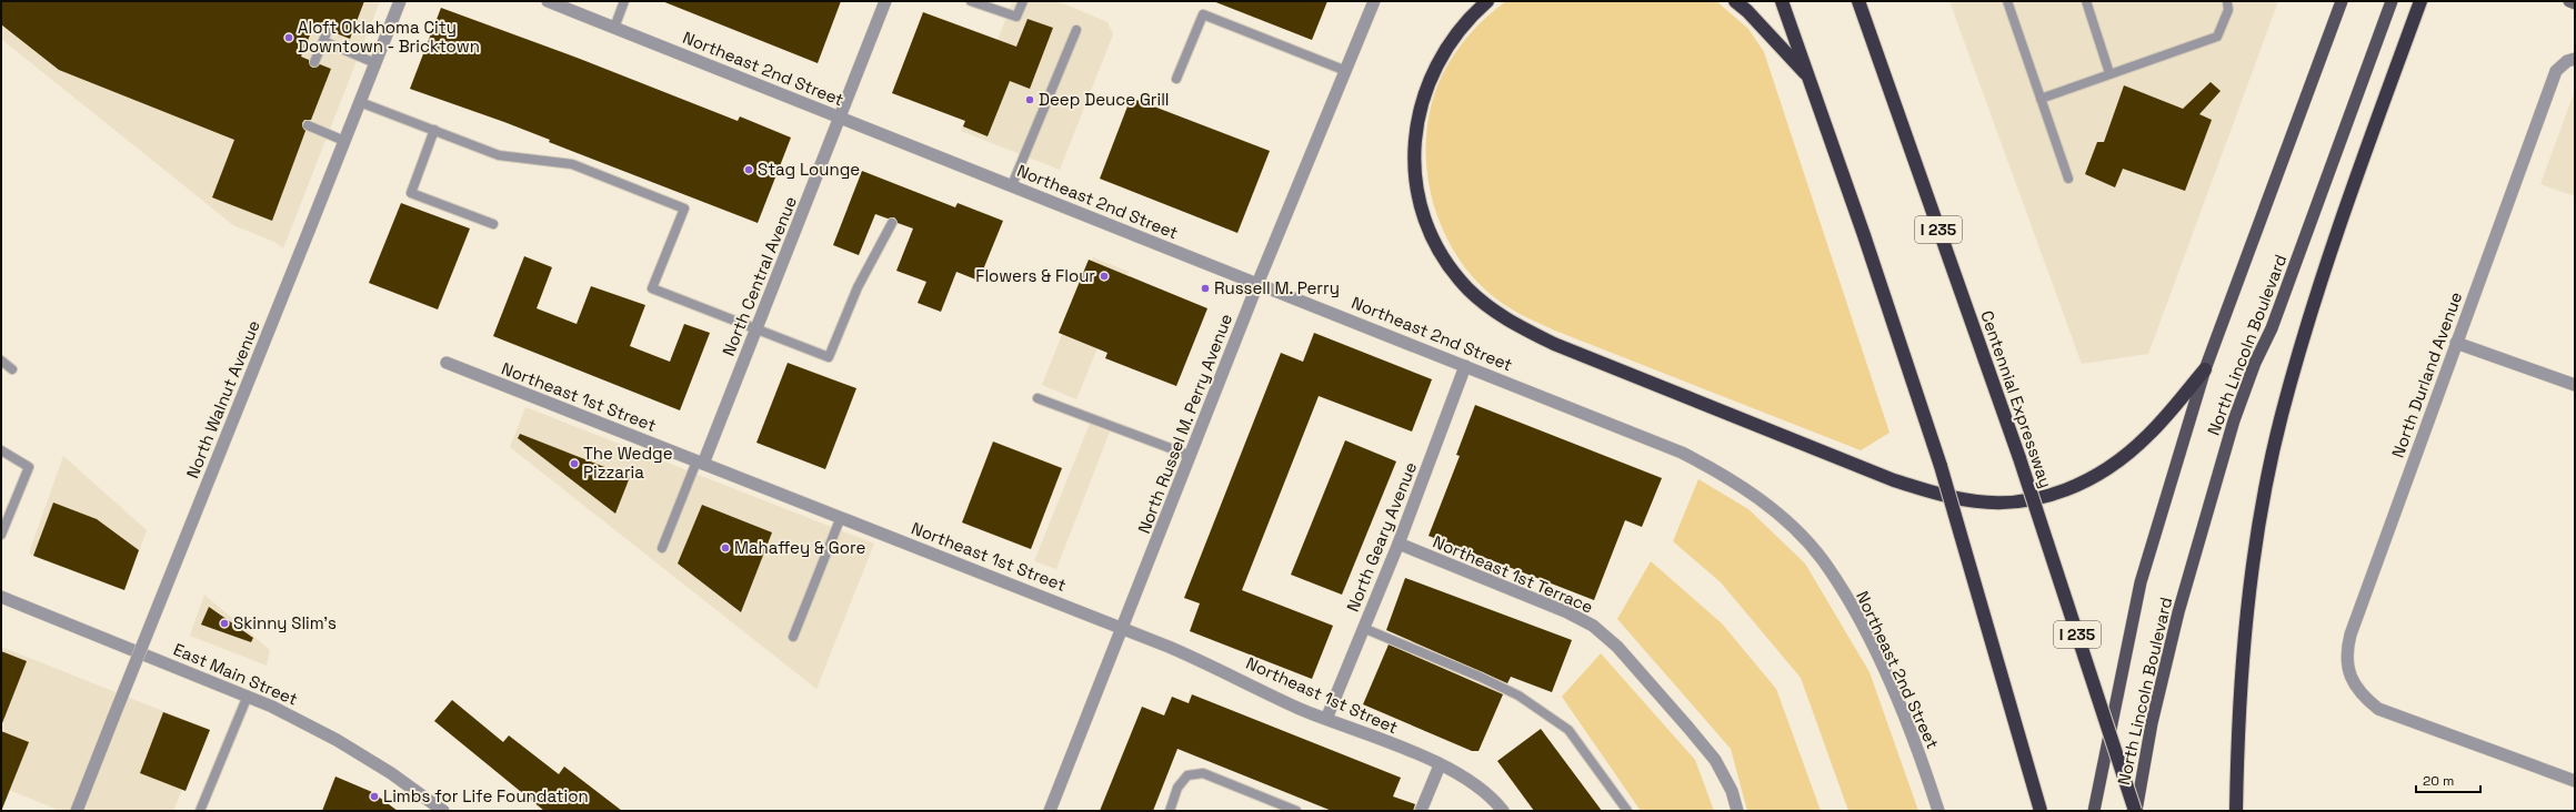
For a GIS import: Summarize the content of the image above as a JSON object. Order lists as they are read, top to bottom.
{
  "streets": {
    "highway": ["I 235", "Centennial Expressway"],
    "main road": ["North Lincoln Boulevard"],
    "street": [
      "Northeast 2nd Street",
      "North Central Avenue",
      "North Durland Avenue",
      "Northeast 1st Street",
      "North Walnut Avenue",
      "North Russel M. Perry Avenue",
      "North Geary Avenue",
      "Northeast 1st Terrace",
      "East Main Street"
    ]
  },
  "crossings": [
    ["Northeast 2nd Street", "North Central Avenue"],
    ["Northeast 2nd Street", "North Russel M. Perry Avenue"],
    ["Northeast 2nd Street", "North Geary Avenue"],
    ["North Central Avenue", "Northeast 1st Street"],
    ["North Lincoln Boulevard", "Centennial Expressway"],
    ["Northeast 1st Street", "North Russel M. Perry Avenue"],
    ["Northeast 1st Street", "North Geary Avenue"],
    ["North Geary Avenue", "Northeast 1st Terrace"]
  ],
  "places": [
    "Aloft Oklahoma City Downtown - Bricktown",
    "Deep Deuce Grill",
    "Stag Lounge",
    "Flowers & Flour",
    "Russell M. Perry",
    "The Wedge Pizzaria",
    "Mahaffey & Gore",
    "Skinny Slim's",
    "Limbs for Life Foundation"
  ],
  "scale_bar": "20 m"
}
